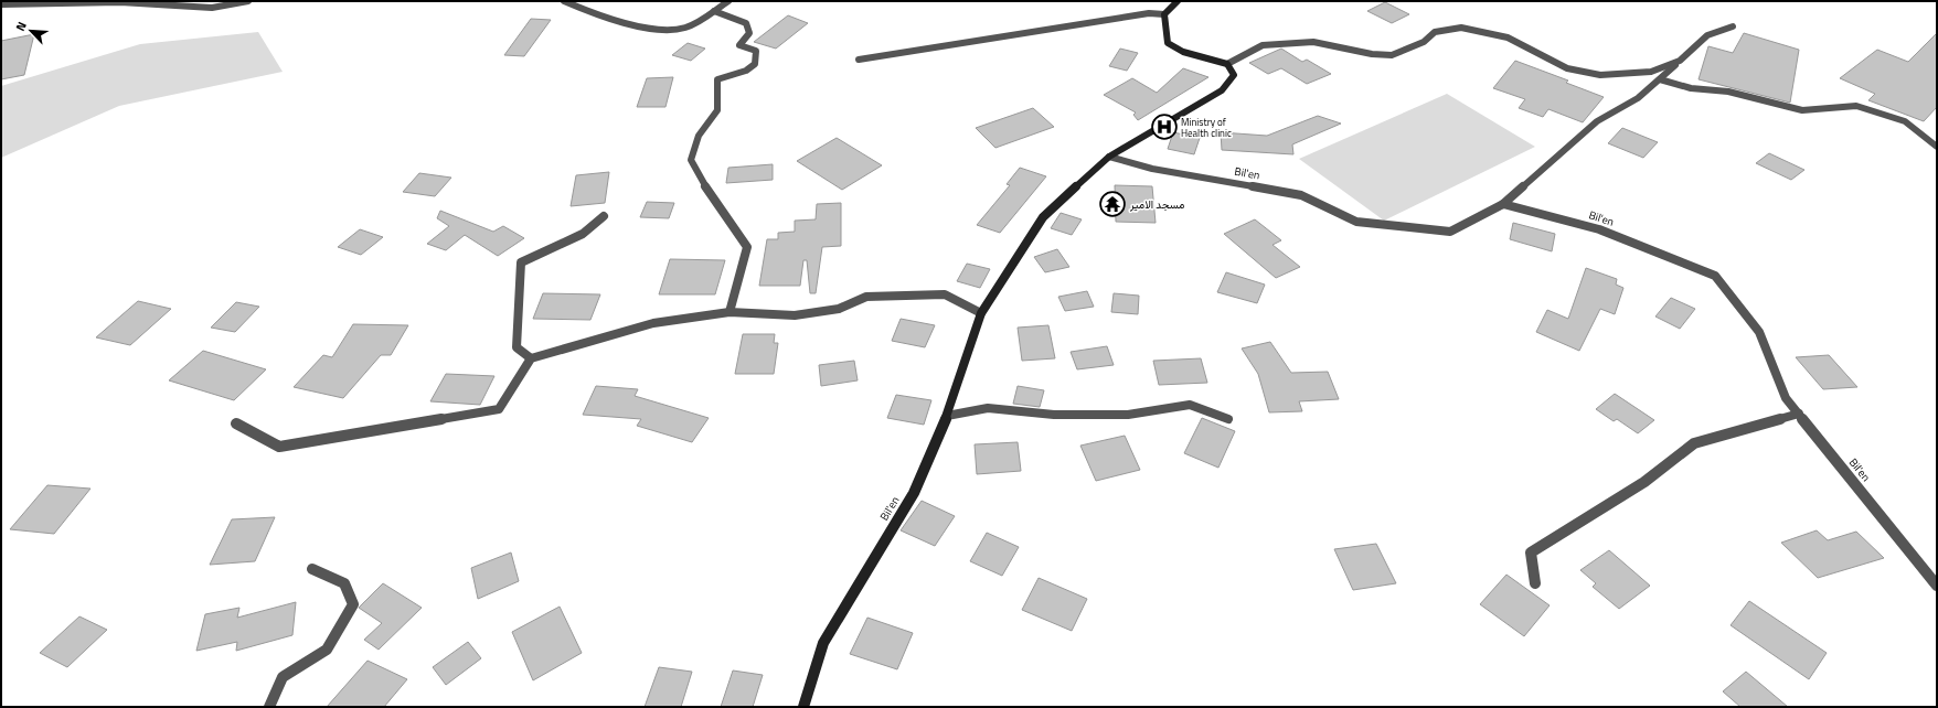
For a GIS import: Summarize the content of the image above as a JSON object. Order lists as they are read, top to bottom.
{
  "streets": {
    "street": ["Bil'en"]
  },
  "places": {
    "hospital": ["Ministry of Health clinic"],
    "temple": ["مسجد الامير"]
  },
  "north": "top left"
}
